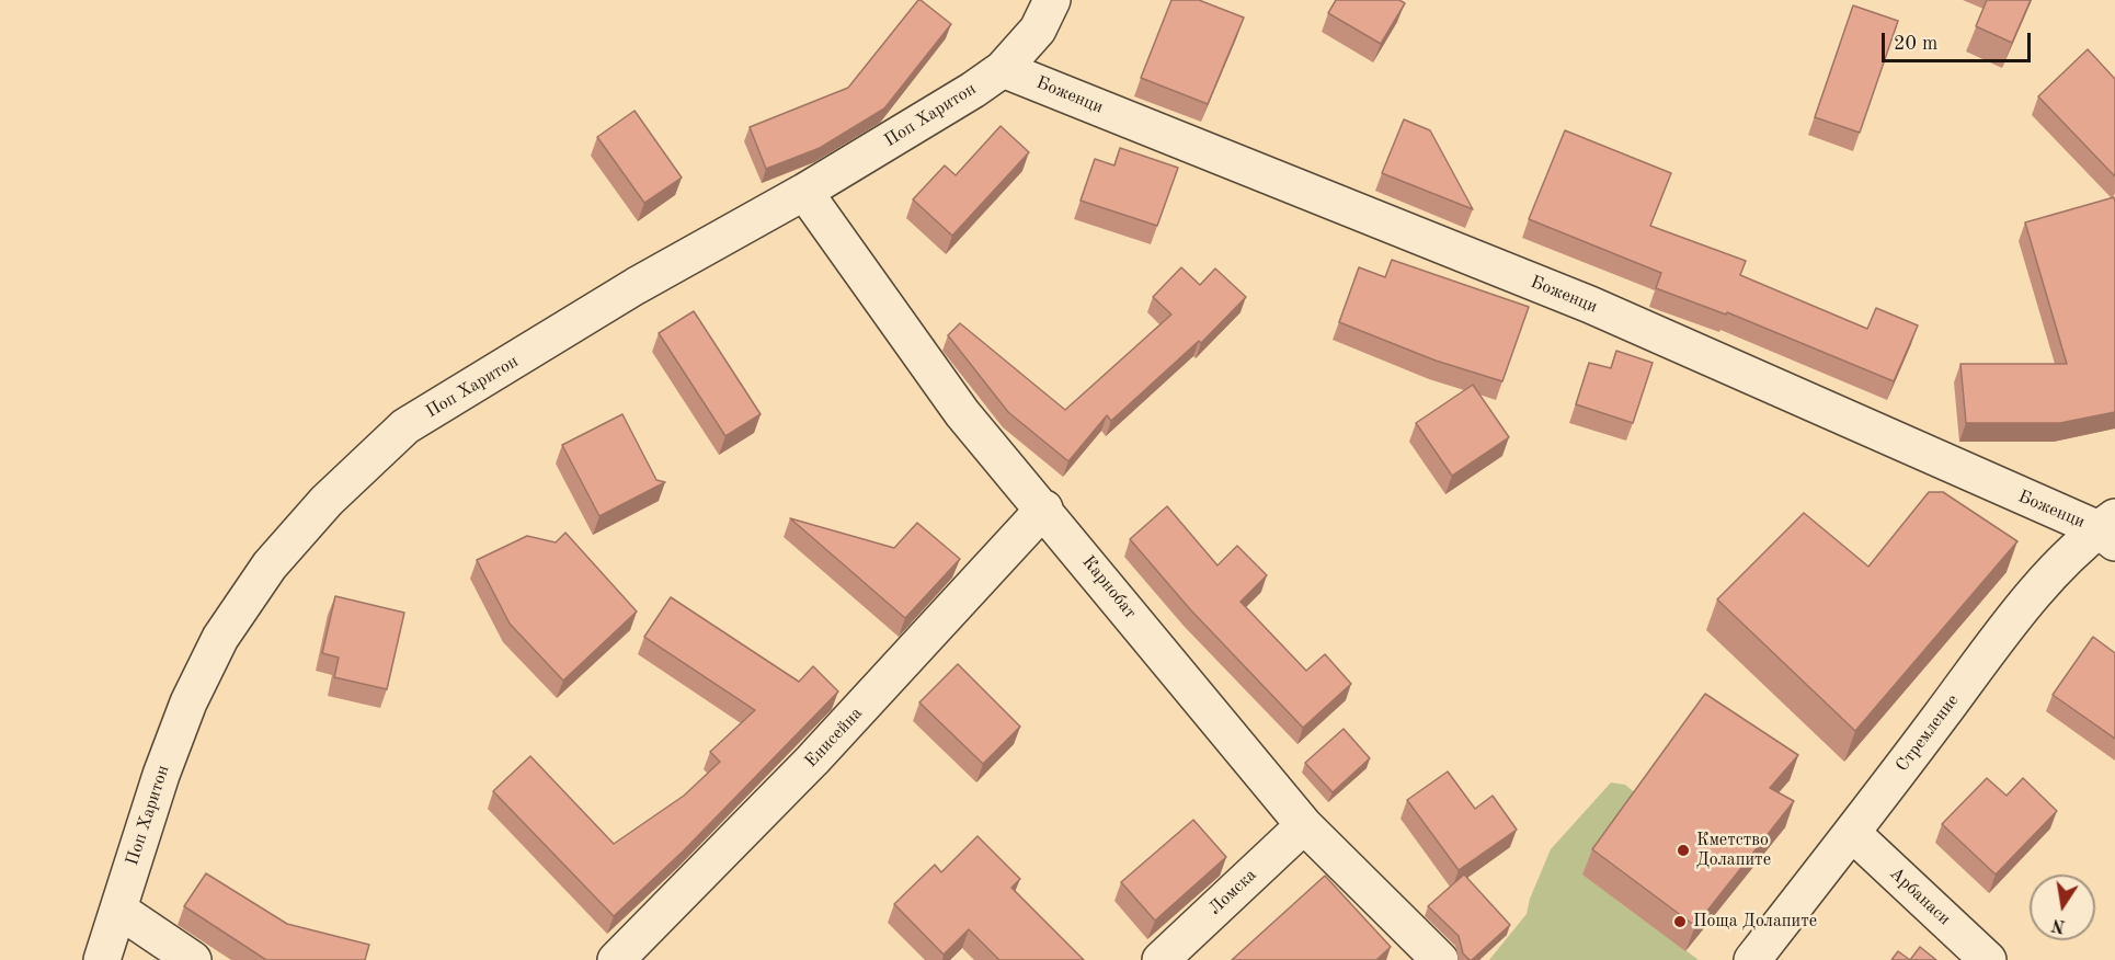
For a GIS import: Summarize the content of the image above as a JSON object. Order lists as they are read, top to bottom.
{
  "streets": {
    "street": [
      "Боженци",
      "Поп Харитон",
      "Карнобат",
      "Стремление",
      "Енисейна",
      "Ломска",
      "Арбанаси"
    ]
  },
  "crossings": [
    ["Боженци", "Поп Харитон"],
    ["Боженци", "Стремление"],
    ["Поп Харитон", "Карнобат"],
    ["Карнобат", "Енисейна"],
    ["Карнобат", "Ломска"],
    ["Стремление", "Арбанаси"]
  ],
  "places": ["Кметство Долапите", "Поща Долапите"],
  "scale_bar": "20 m",
  "north": "bottom"
}
